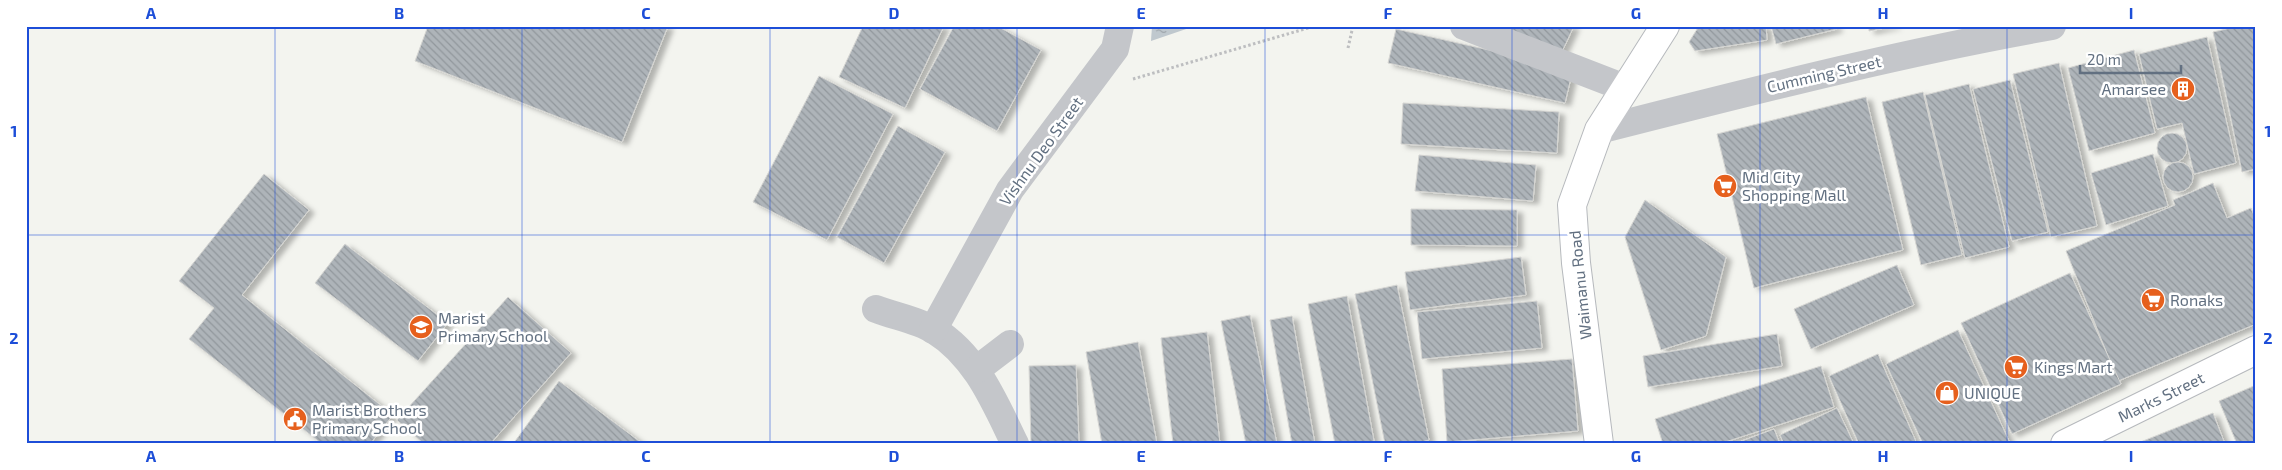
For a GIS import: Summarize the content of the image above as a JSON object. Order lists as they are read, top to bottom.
{
  "streets": {
    "main road": ["Waimanu Road", "Marks Street"],
    "street": ["Cumming Street", "Vishnu Deo Street"]
  },
  "crossings": [
    ["Cumming Street", "Waimanu Road"]
  ],
  "places": {
    "building": ["Amarsee"],
    "supermarket": ["Mid City Shopping Mall", "Ronaks", "Kings Mart"],
    "school or university": ["Marist Primary School"],
    "shop": ["UNIQUE"],
    "public building": ["Marist Brothers Primary School"]
  },
  "scale_bar": "20 m",
  "grid": {
    "columns": [
      "A",
      "B",
      "C",
      "D",
      "E",
      "F",
      "G",
      "H",
      "I"
    ],
    "rows": ["1", "2"]
  }
}
